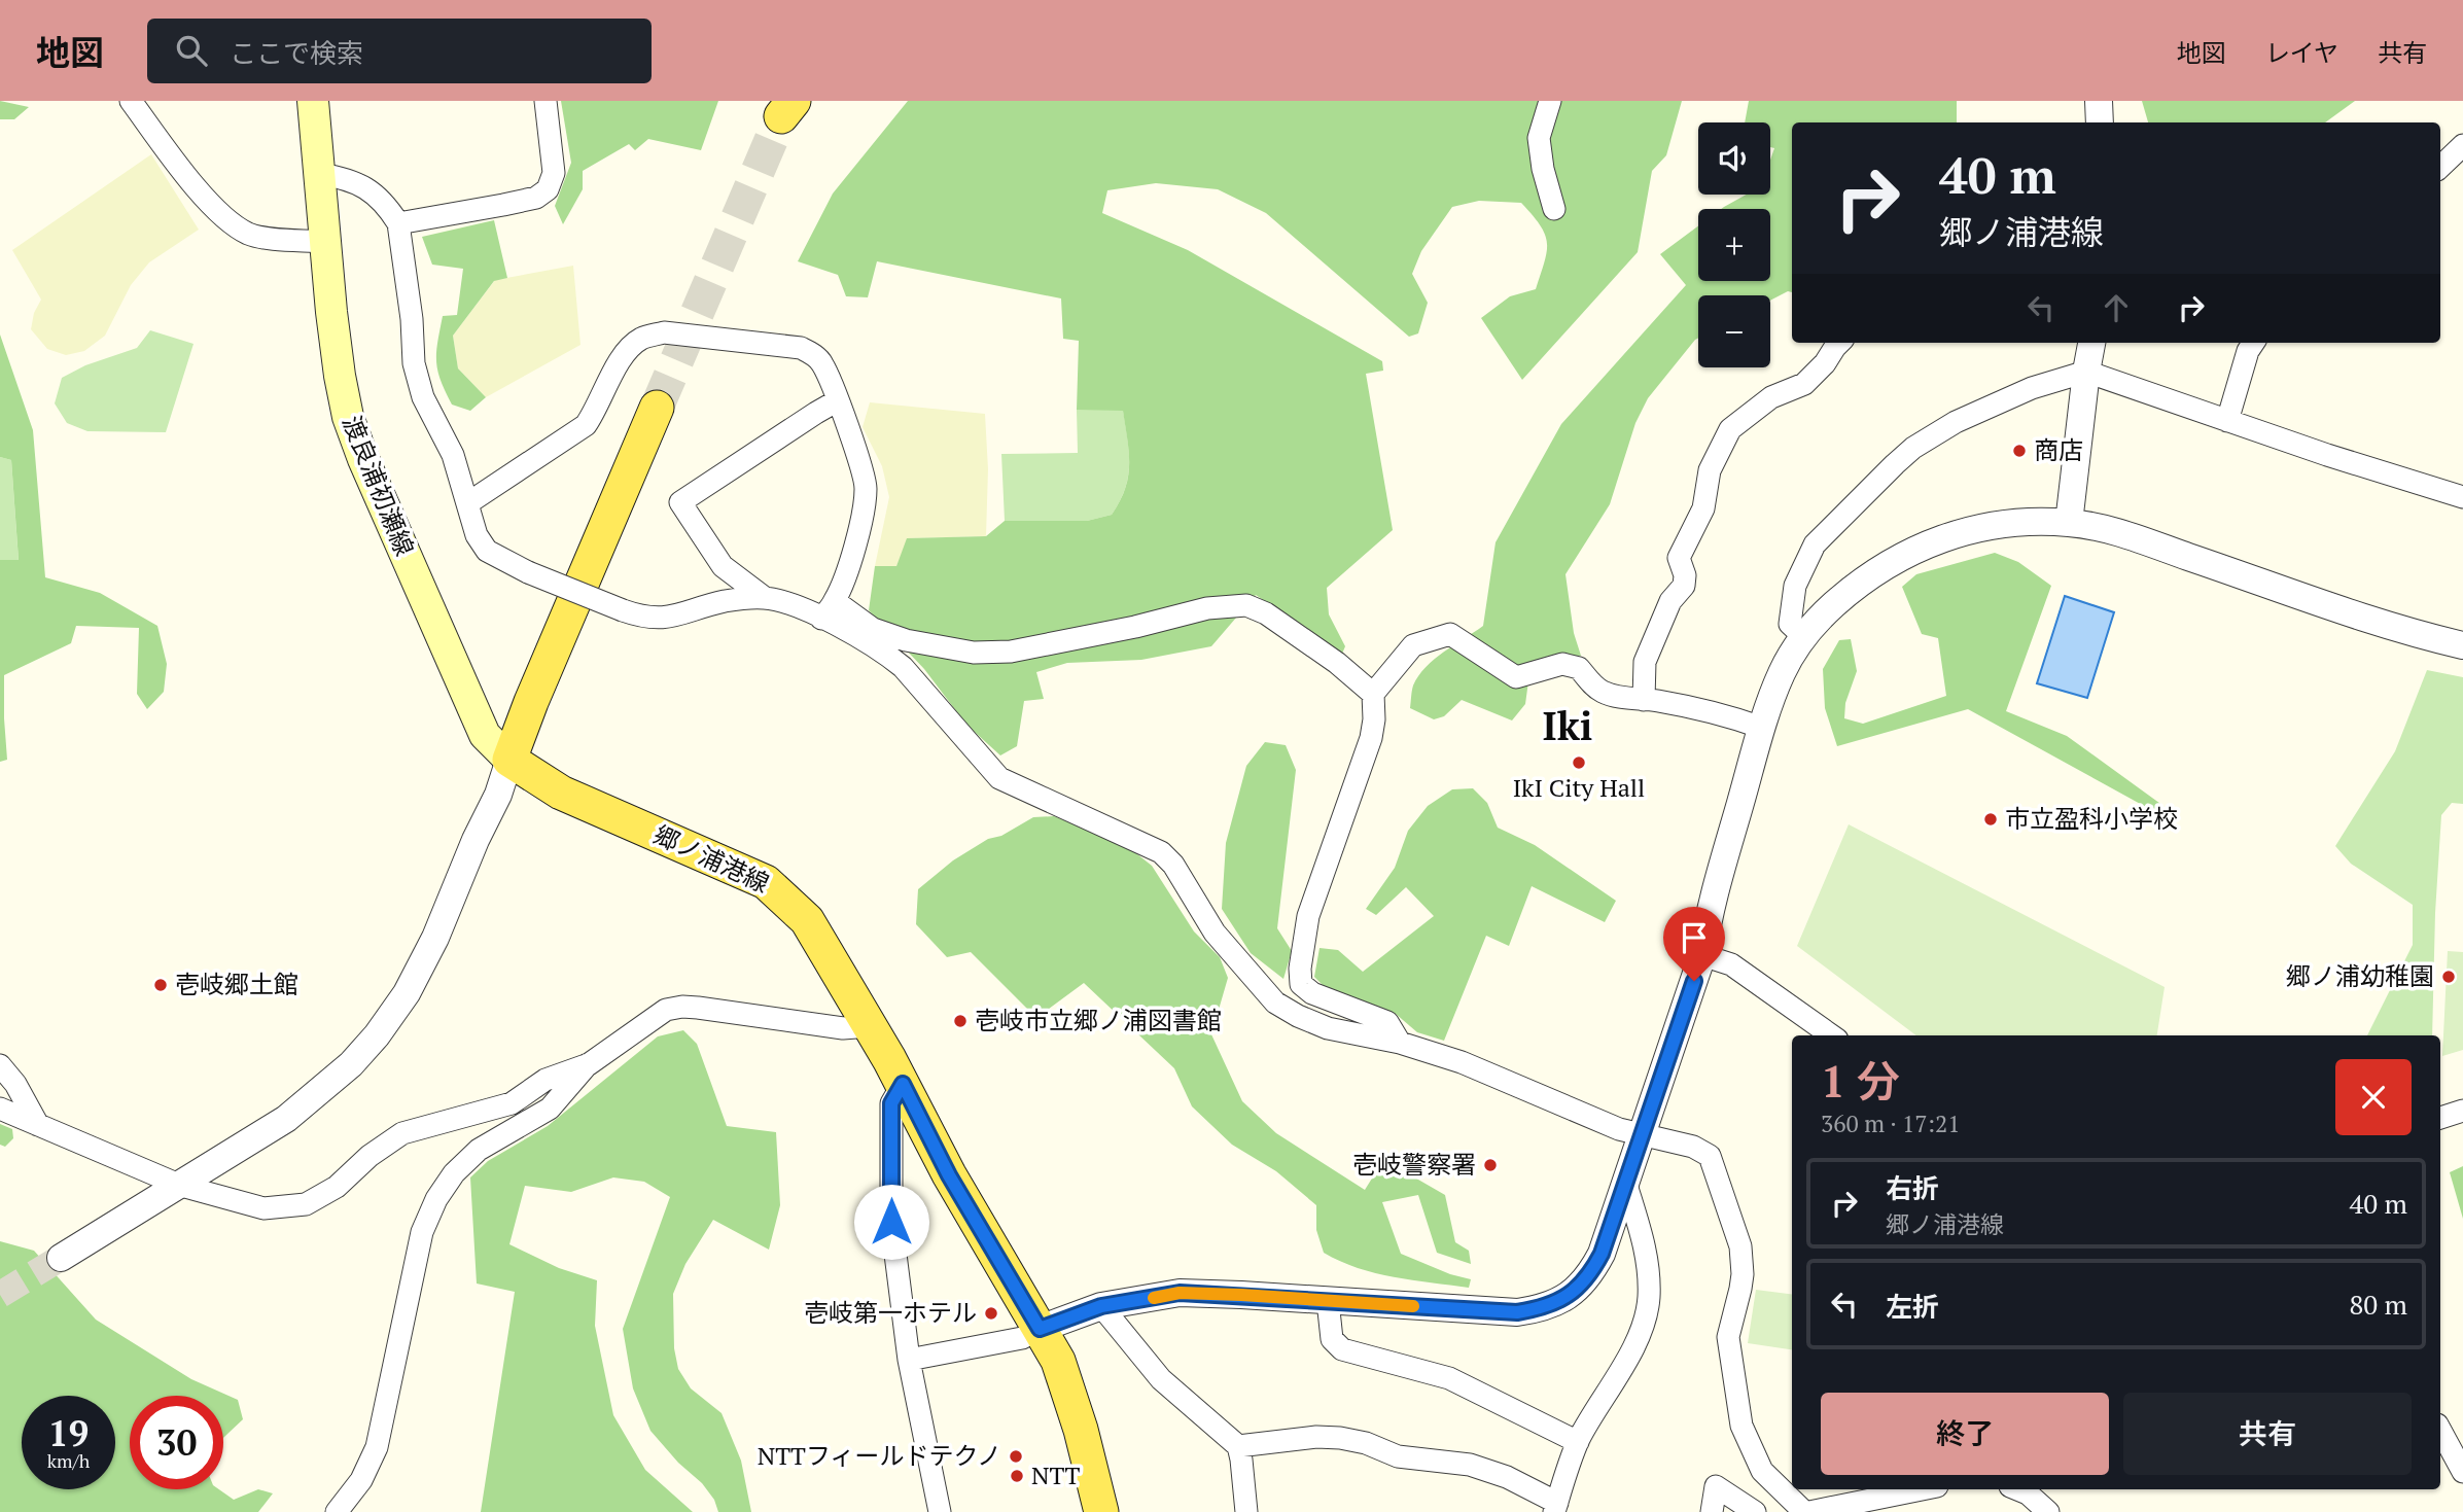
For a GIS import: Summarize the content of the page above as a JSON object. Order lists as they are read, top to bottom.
{
  "streets": {
    "main road": ["渡良浦初瀬線", "郷ノ浦港線"]
  },
  "crossings": [
    ["渡良浦初瀬線", "郷ノ浦港線"]
  ],
  "districts": ["Iki"],
  "places": [
    "商店",
    "IkI City Hall",
    "市立盈科小学校",
    "郷ノ浦幼稚園",
    "壱岐郷土館",
    "壱岐市立郷ノ浦図書館",
    "壱岐警察署",
    "壱岐第一ホテル",
    "NTTフィールドテクノ",
    "NTT"
  ],
  "page": {
    "header": "地図",
    "search": "ここで検索",
    "nav": ["地図", "レイヤ", "共有"],
    "map_buttons": ["+", "−"],
    "turn": ["40 m", "郷ノ浦港線"],
    "heading": ["1 分", "360 m · 17:21"],
    "list": [
      {
        "name": "右折",
        "note": "郷ノ浦港線",
        "value": "40 m"
      },
      {
        "name": "左折",
        "value": "80 m"
      }
    ],
    "buttons": ["終了", "共有"],
    "speed": "19 km/h",
    "limit": "30"
  }
}
